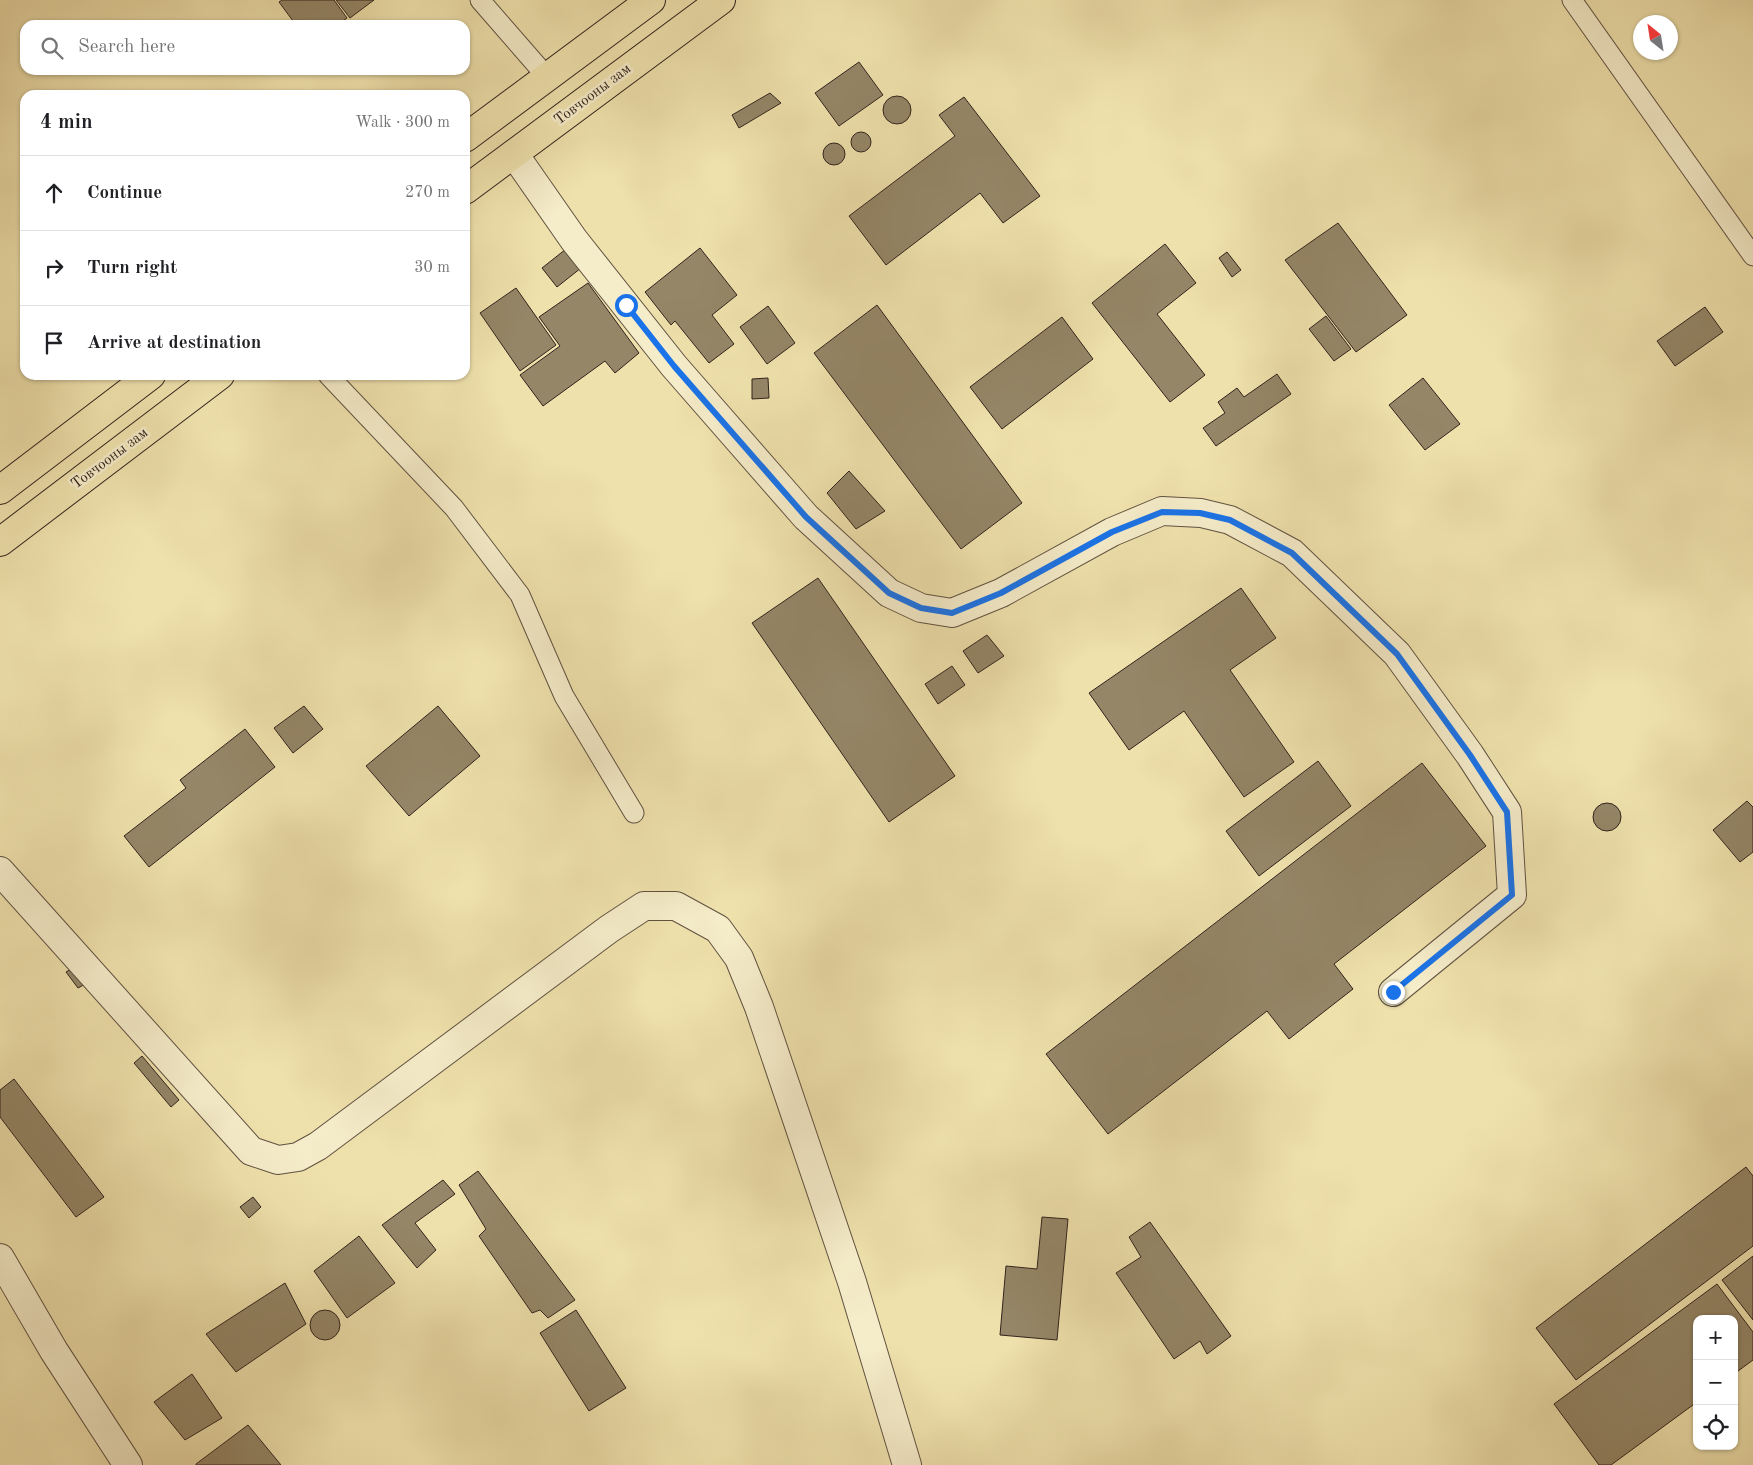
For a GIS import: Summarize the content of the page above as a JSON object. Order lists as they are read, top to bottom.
{
  "streets": {
    "highway": ["Товчооны зам"]
  },
  "north": "top left",
  "page": {
    "search": "Search here",
    "heading": ["4 min", "Walk · 300 m"],
    "list": [
      ["Continue", "270 m"],
      ["Turn right", "30 m"],
      "Arrive at destination"
    ],
    "map_buttons": ["+", "−"]
  }
}
